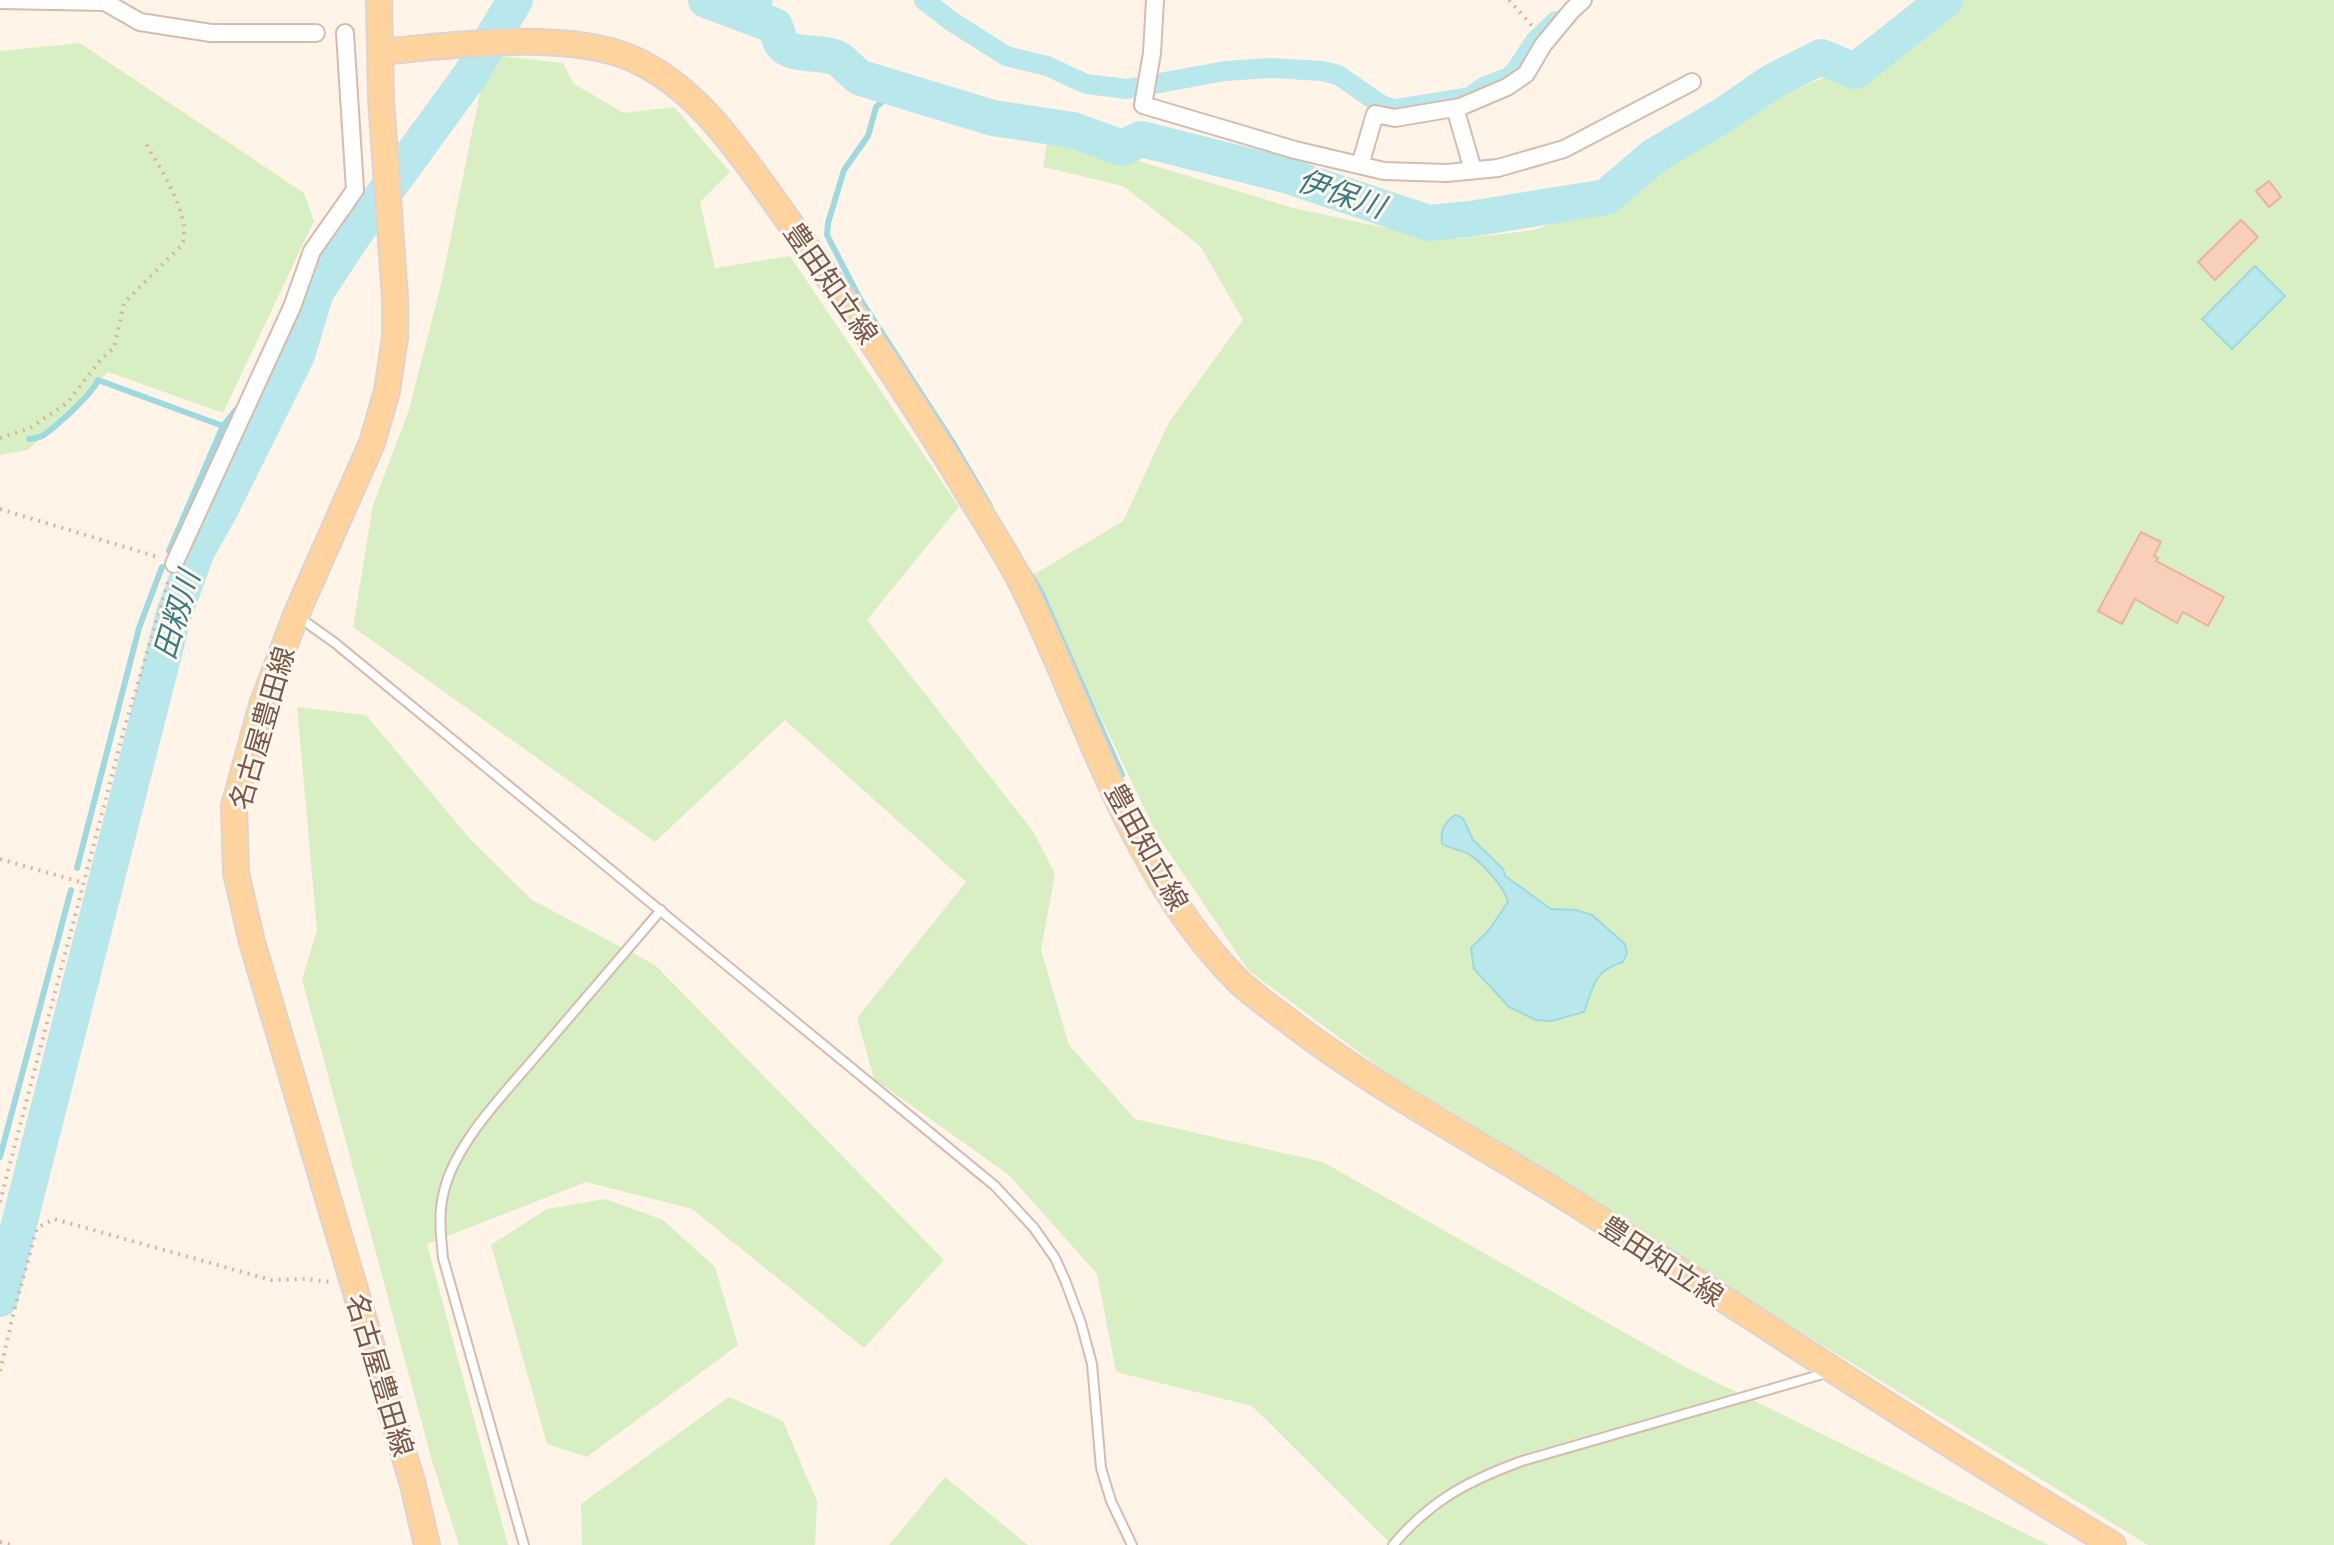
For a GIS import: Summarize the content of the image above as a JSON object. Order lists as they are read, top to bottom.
{
  "streets": {
    "main road": ["豊田知立線", "名古屋豊田線"]
  },
  "crossings": [
    ["豊田知立線", "名古屋豊田線"]
  ],
  "water": ["伊保川", "田籾川"]
}
